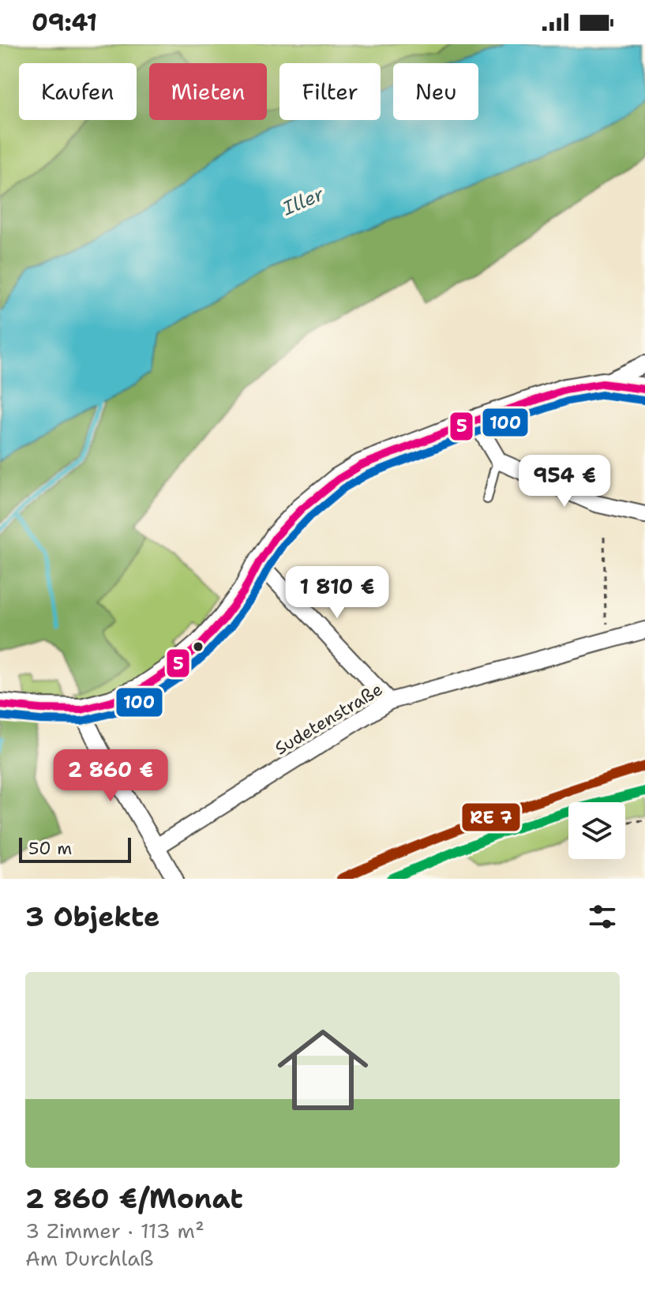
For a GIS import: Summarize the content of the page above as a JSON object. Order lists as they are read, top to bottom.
{
  "streets": {
    "street": ["Sudetenstraße"]
  },
  "water": ["Iller"],
  "lines": ["transit line 5", "transit line 100"],
  "scale_bar": "50 m",
  "page": {
    "status": "09:41",
    "chip": [
      "Kaufen",
      "Mieten",
      "Filter",
      "Neu"
    ],
    "price": ["954 €", "1 810 €", "2 860 €"],
    "scale": "50 m",
    "heading": "3 Objekte",
    "list": [
      {
        "name": "2 860 €/Monat",
        "note": "3 Zimmer · 113 m² · Am Durchlaß"
      }
    ]
  }
}
